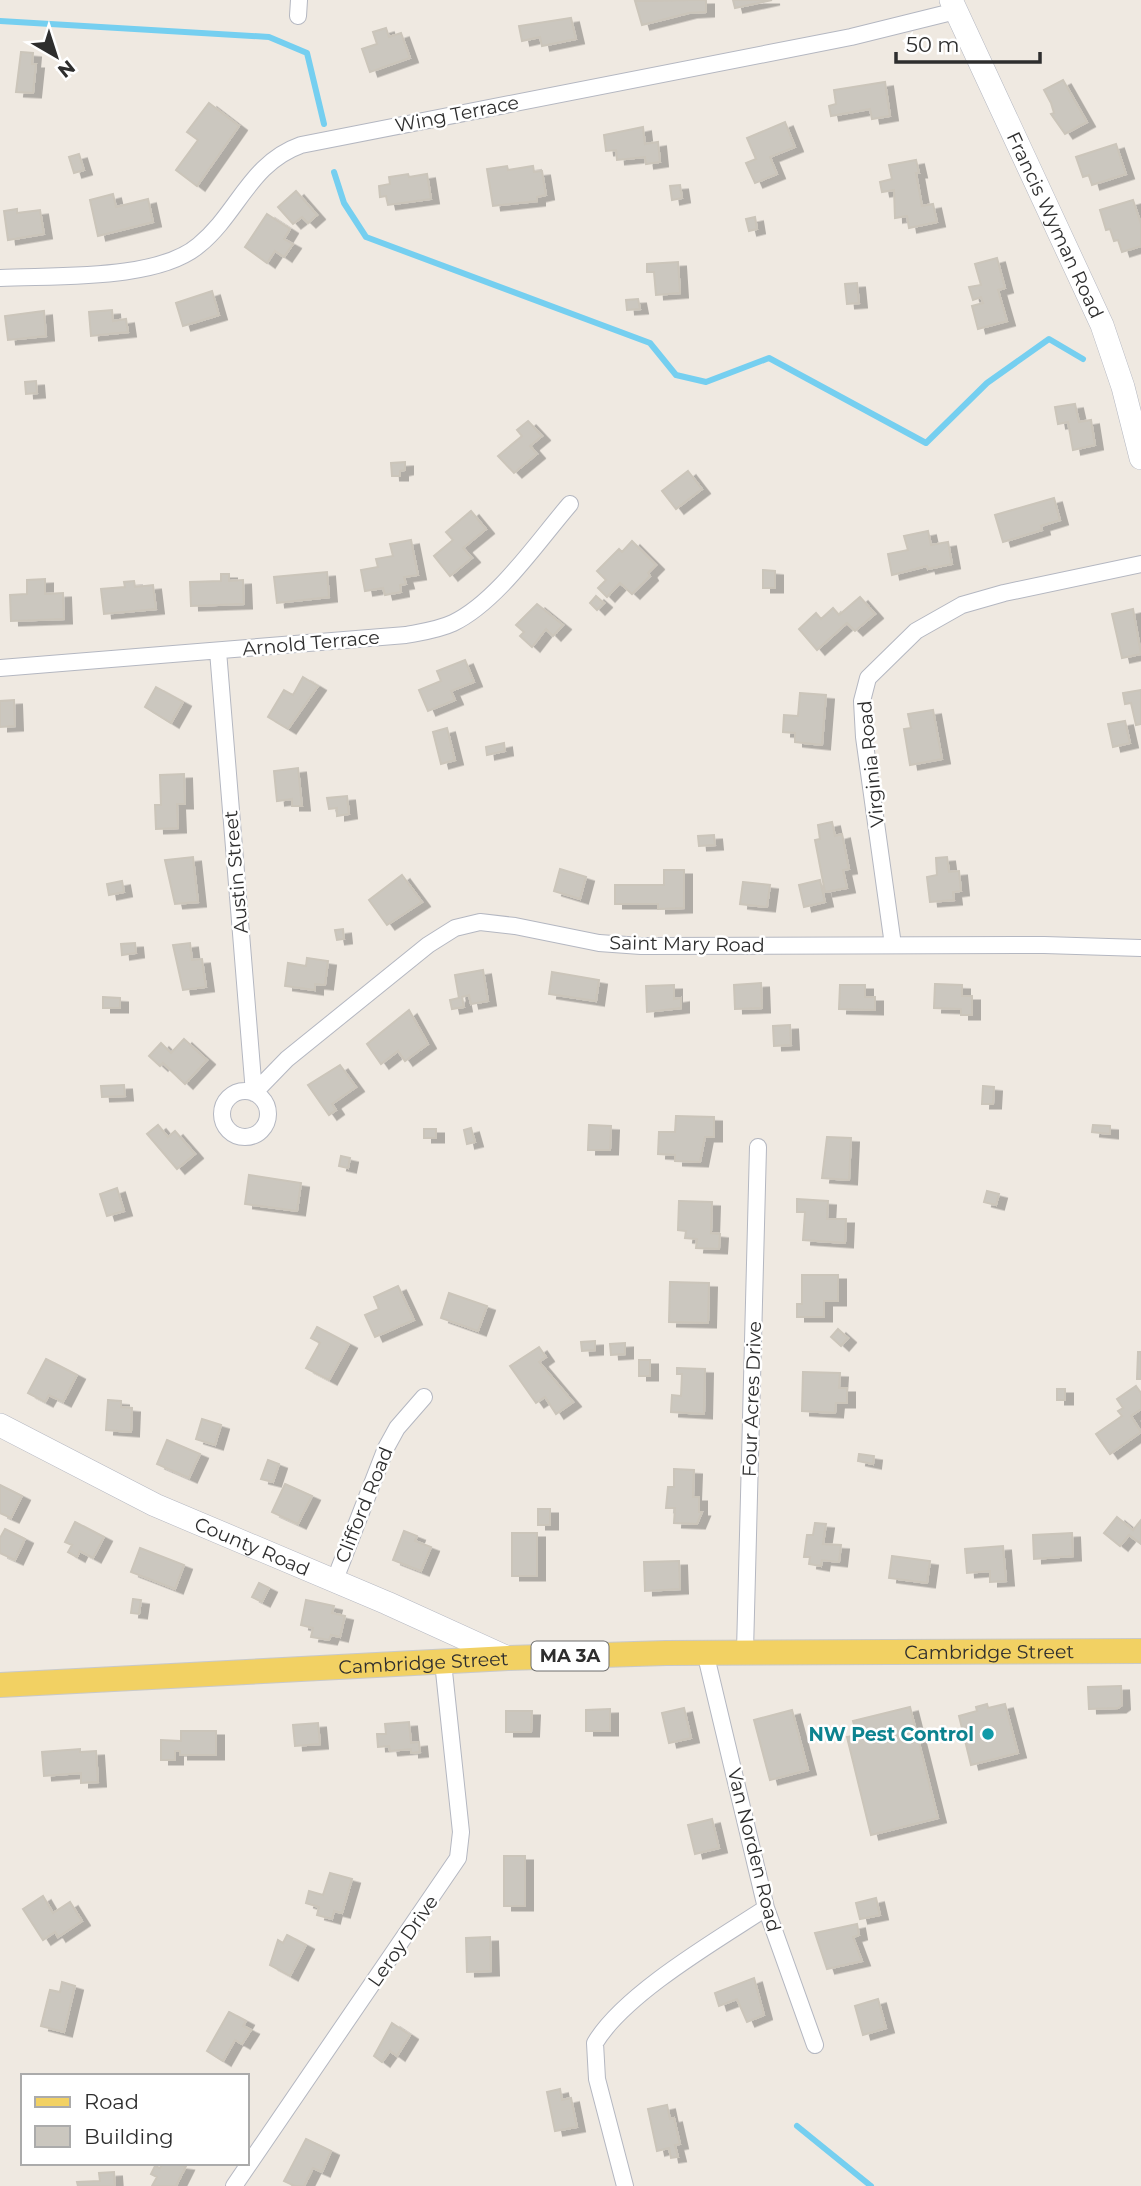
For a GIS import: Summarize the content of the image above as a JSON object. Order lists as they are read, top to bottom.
{
  "streets": {
    "main road": ["Cambridge Street", "MA 3A"],
    "street": [
      "Wing Terrace",
      "Francis Wyman Road",
      "Arnold Terrace",
      "Virginia Road",
      "Austin Street",
      "Saint Mary Road",
      "Four Acres Drive",
      "Clifford Road",
      "County Road",
      "Van Norden Road",
      "Leroy Drive"
    ]
  },
  "crossings": [
    ["Wing Terrace", "Francis Wyman Road"],
    ["Arnold Terrace", "Austin Street"],
    ["Virginia Road", "Saint Mary Road"],
    ["Austin Street", "Saint Mary Road"],
    ["Four Acres Drive", "Cambridge Street"],
    ["Clifford Road", "County Road"],
    ["County Road", "Cambridge Street"],
    ["Cambridge Street", "Van Norden Road"],
    ["Cambridge Street", "Leroy Drive"]
  ],
  "places": ["NW Pest Control"],
  "legend": ["Road", "Building"],
  "scale_bar": "50 m",
  "north": "bottom right"
}
